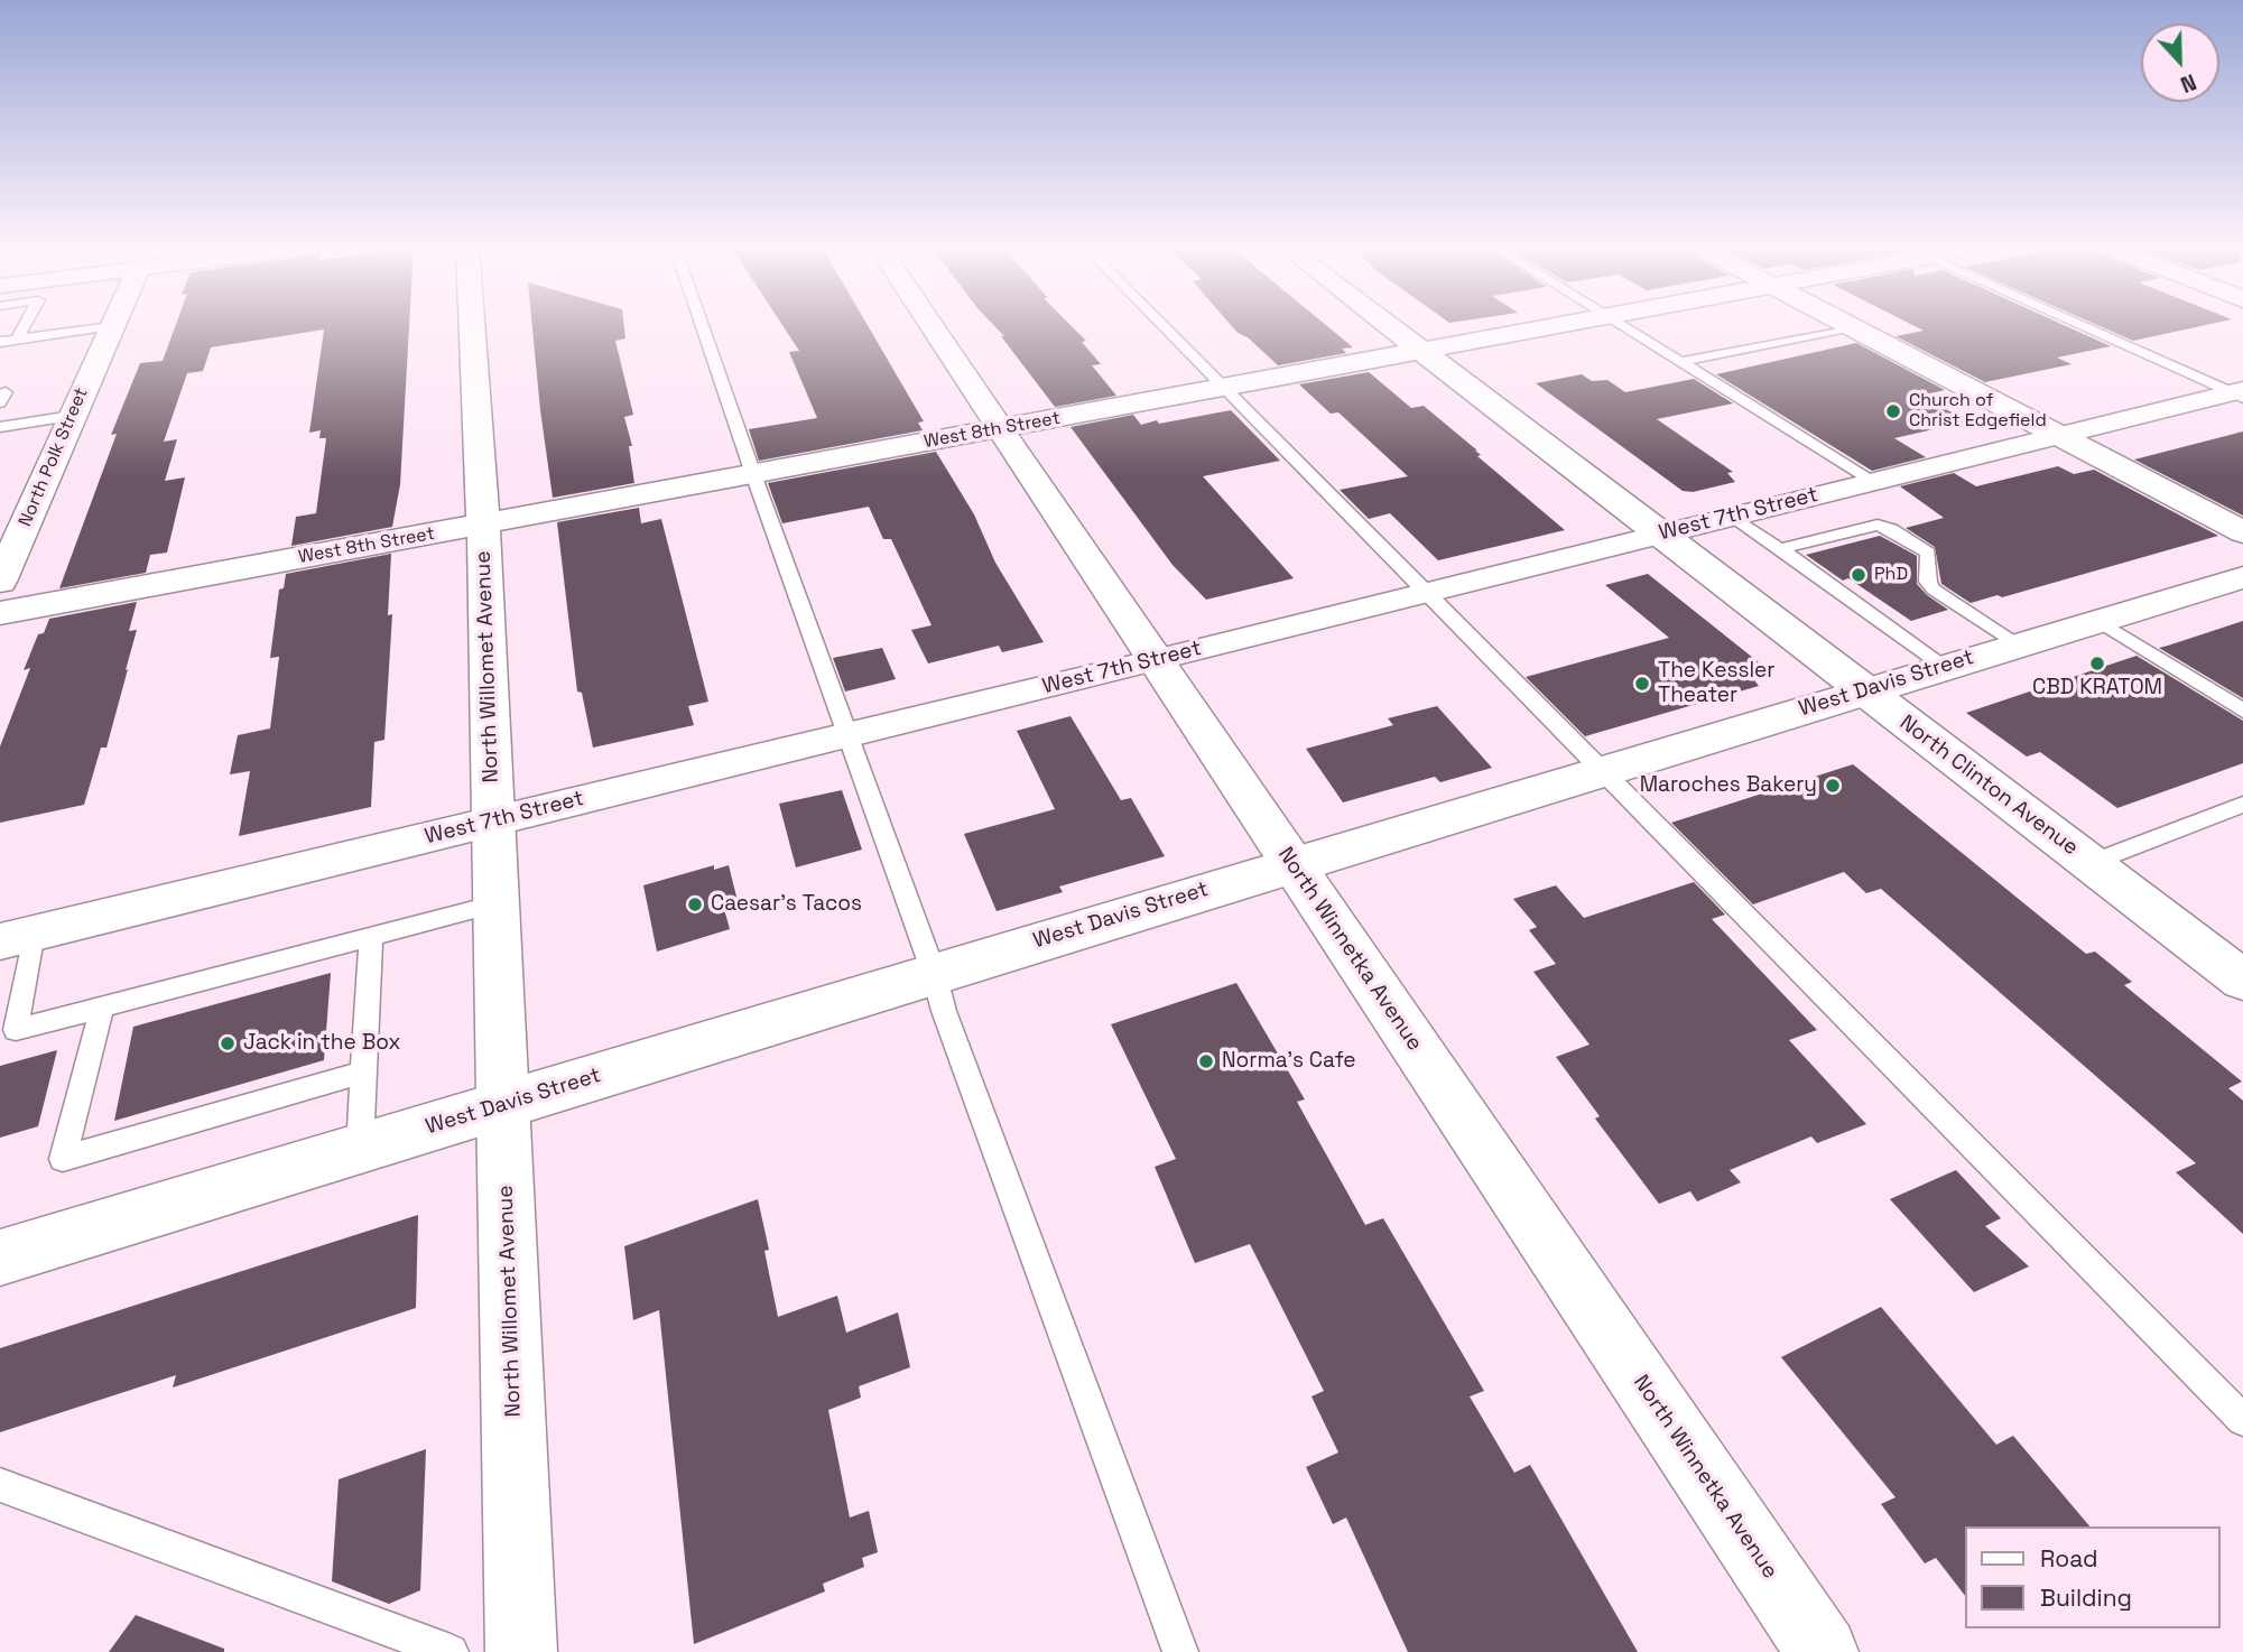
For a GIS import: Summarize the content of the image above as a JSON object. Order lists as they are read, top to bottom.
{
  "streets": {
    "street": [
      "West 8th Street",
      "North Polk Street",
      "West 7th Street",
      "North Willomet Avenue",
      "West Davis Street",
      "North Clinton Avenue",
      "North Winnetka Avenue"
    ]
  },
  "crossings": [
    ["West 8th Street", "North Willomet Avenue"],
    ["West 8th Street", "North Clinton Avenue"],
    ["West 8th Street", "North Winnetka Avenue"],
    ["West 7th Street", "North Willomet Avenue"],
    ["West 7th Street", "North Clinton Avenue"],
    ["West 7th Street", "North Winnetka Avenue"],
    ["North Willomet Avenue", "West Davis Street"],
    ["West Davis Street", "North Clinton Avenue"],
    ["West Davis Street", "North Winnetka Avenue"]
  ],
  "places": [
    "Church of Christ Edgefield",
    "PhD",
    "CBD KRATOM",
    "The Kessler Theater",
    "Maroches Bakery",
    "Caesar’s Tacos",
    "Jack in the Box",
    "Norma's Cafe"
  ],
  "legend": ["Road", "Building"],
  "north": "bottom"
}
